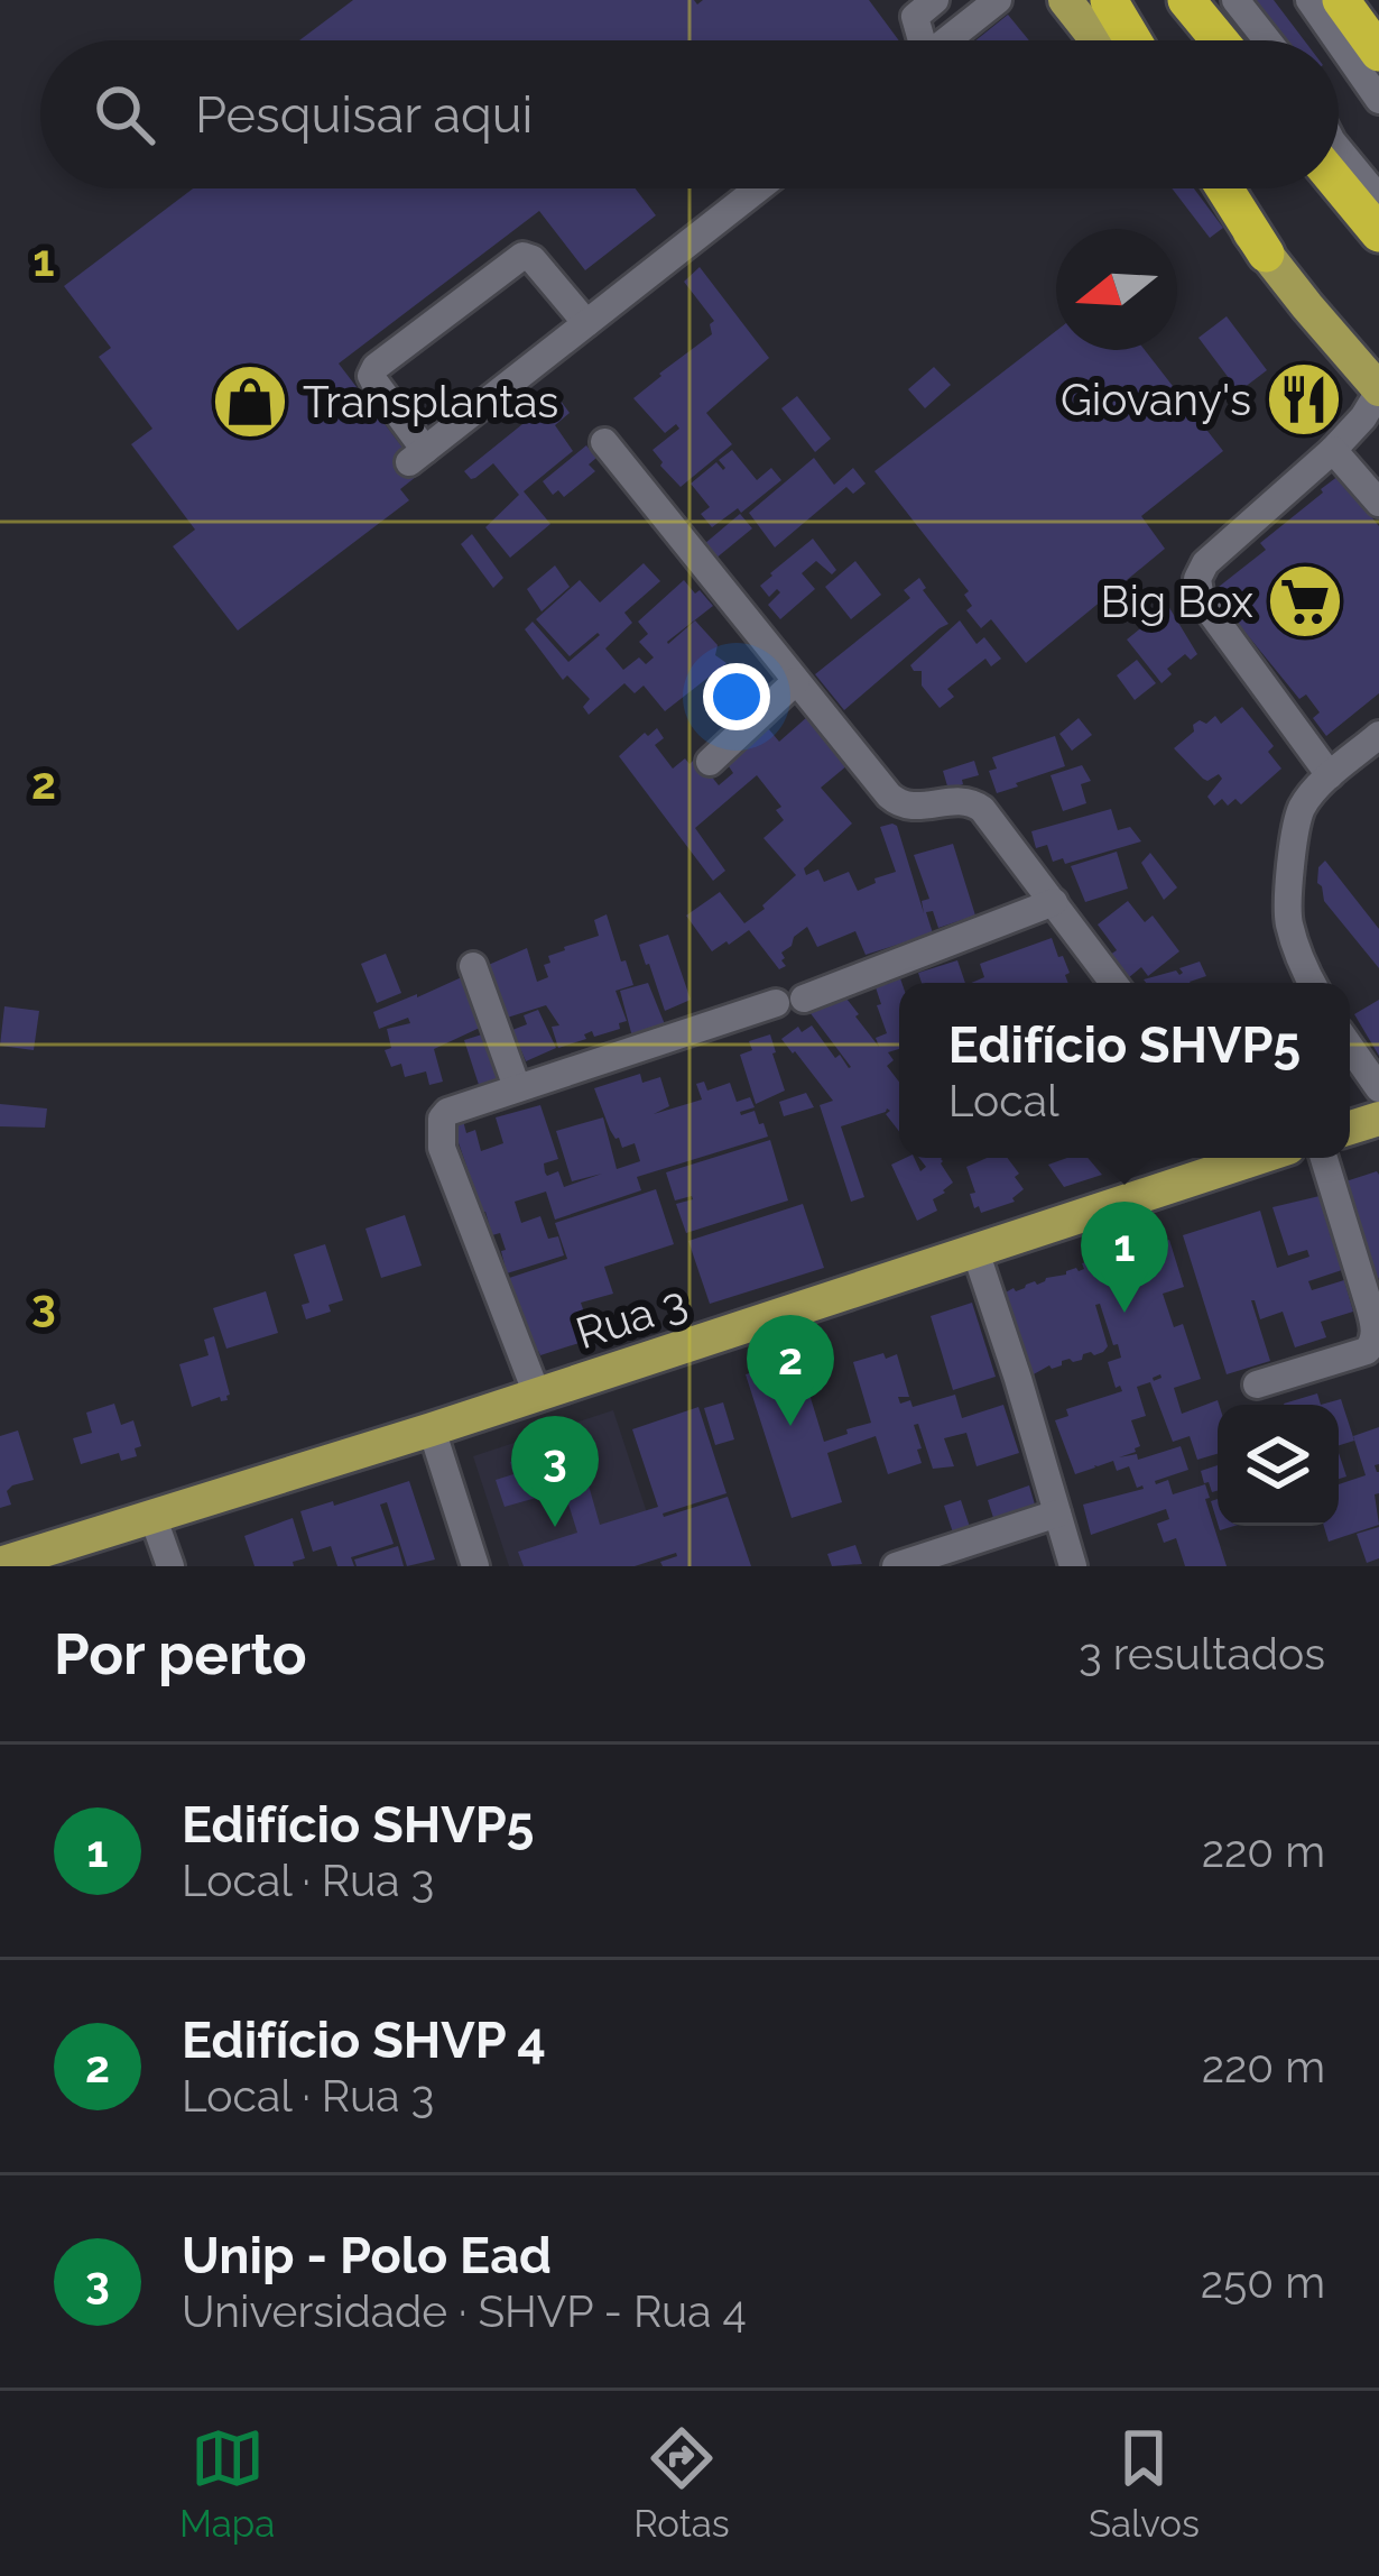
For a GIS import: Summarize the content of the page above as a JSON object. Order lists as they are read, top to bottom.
{
  "streets": {
    "main road": ["Rua 3"]
  },
  "places": {
    "restaurant": ["Giovany's"],
    "shop": ["Transplantas"],
    "supermarket": ["Big Box"]
  },
  "north": "left",
  "page": {
    "search": "Pesquisar aqui",
    "popup": ["Edifício SHVP5", "Local"],
    "pins": ["1", "2", "3"],
    "heading": ["Por perto", "3 resultados"],
    "list": [
      {
        "mark": "1",
        "name": "Edifício SHVP5",
        "note": "Local · Rua 3",
        "value": "220 m"
      },
      {
        "mark": "2",
        "name": "Edifício SHVP 4",
        "note": "Local · Rua 3",
        "value": "220 m"
      },
      {
        "mark": "3",
        "name": "Unip - Polo Ead",
        "note": "Universidade · SHVP - Rua 4",
        "value": "250 m"
      }
    ],
    "nav": ["Mapa", "Rotas", "Salvos"]
  },
  "grid": {
    "rows": ["1", "2", "3"]
  }
}
